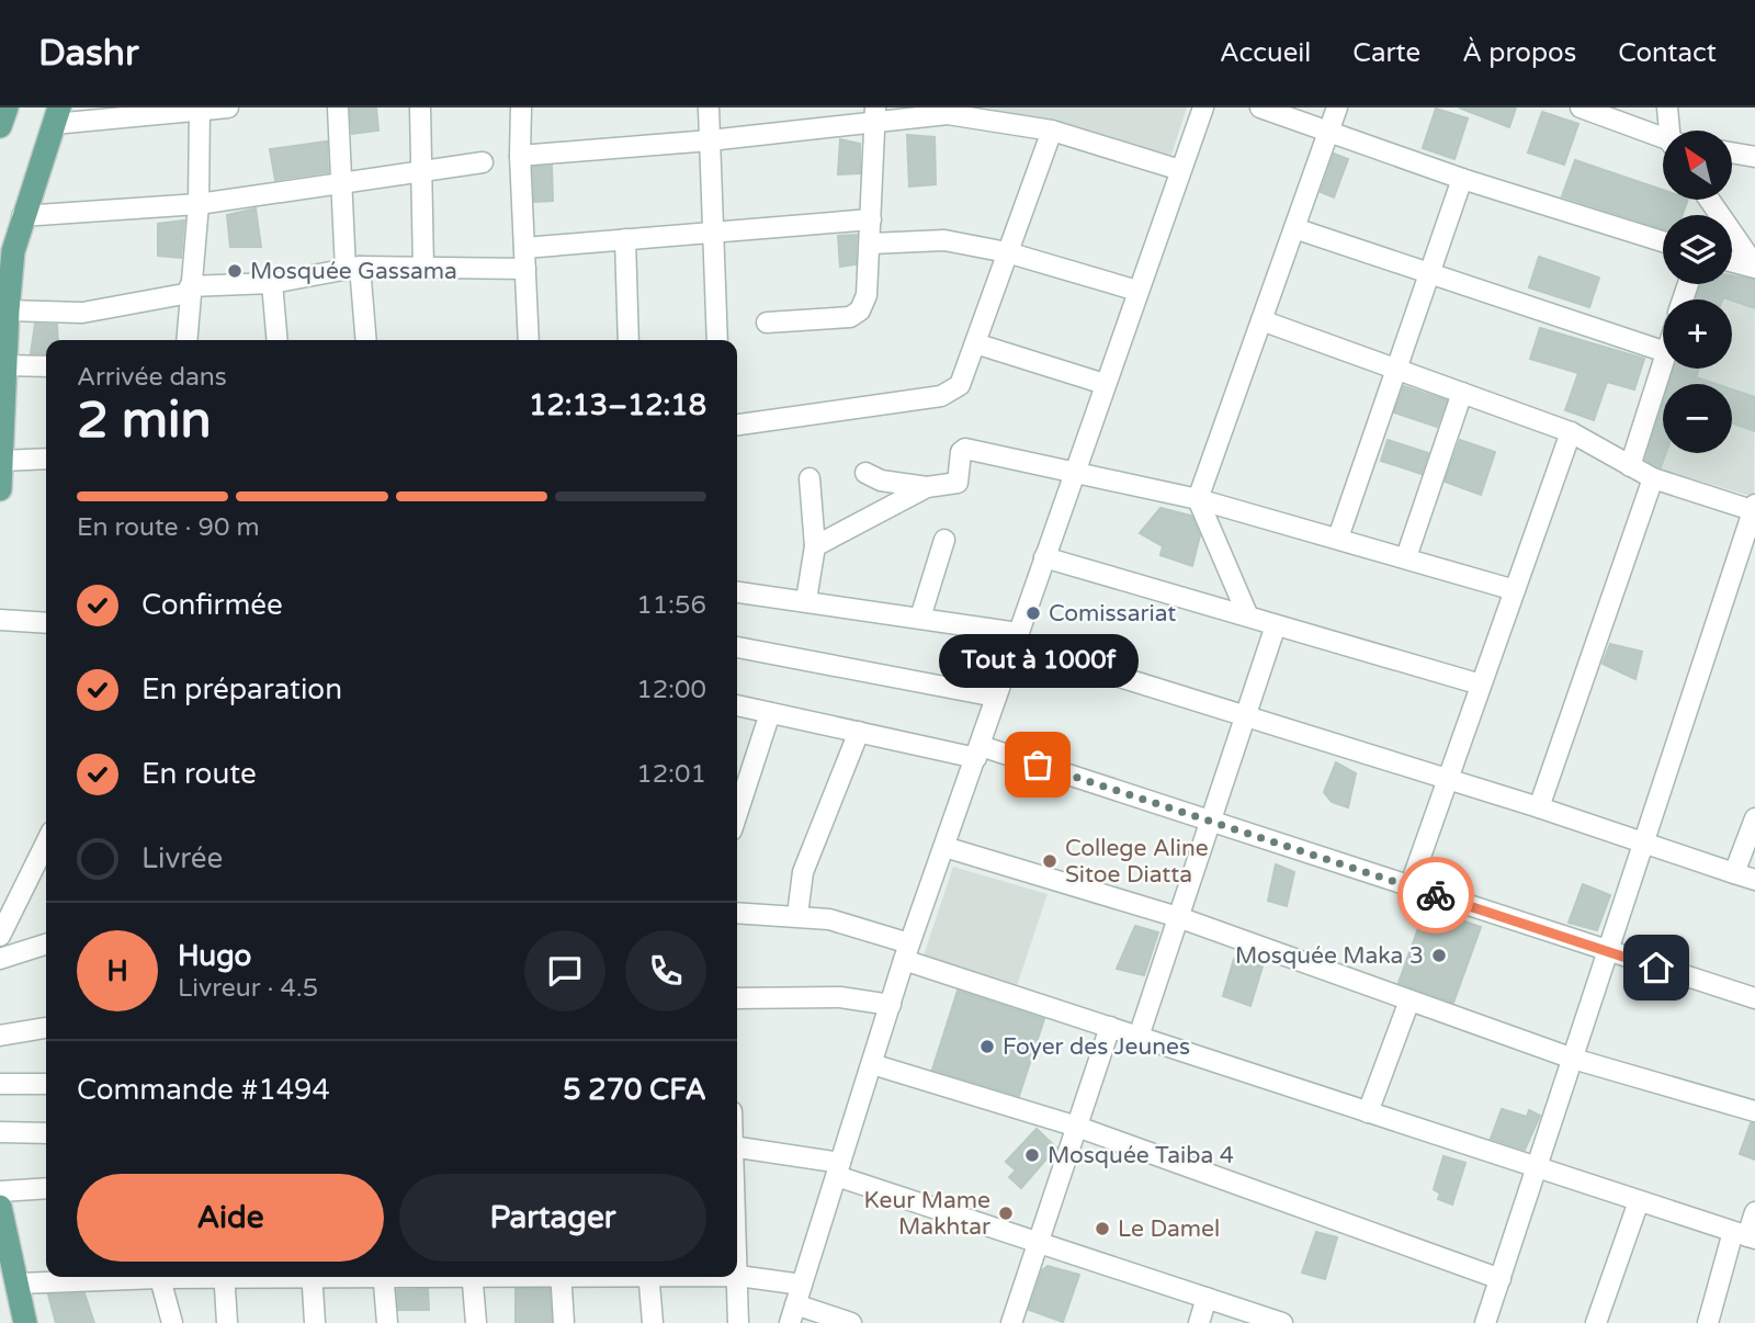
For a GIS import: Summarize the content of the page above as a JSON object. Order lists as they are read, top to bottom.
{
  "places": [
    "Mosquée Gassama",
    "Comissariat",
    "Tout à 1000f",
    "College Aline Sitoe Diatta",
    "Mosquée Maka 3",
    "Foyer des Jeunes",
    "Mosquée Taiba 4",
    "Keur Mame Makhtar",
    "Le Damel"
  ],
  "north": "top left",
  "page": {
    "header": "Dashr",
    "nav": [
      "Accueil",
      "Carte",
      "À propos",
      "Contact"
    ],
    "map_buttons": ["+", "−"],
    "heading": ["2 min", "Arrivée dans", "12:13–12:18"],
    "panel": [
      "Hugo",
      "Livreur · 4.5",
      "Commande #1494",
      "5 270 CFA"
    ],
    "bar": "En route · 90 m",
    "list": [
      ["Confirmée", "11:56"],
      ["En préparation", "12:00"],
      ["En route", "12:01"],
      "Livrée"
    ],
    "bubble": "Tout à 1000f",
    "round": "H",
    "buttons": ["Aide", "Partager"]
  }
}
